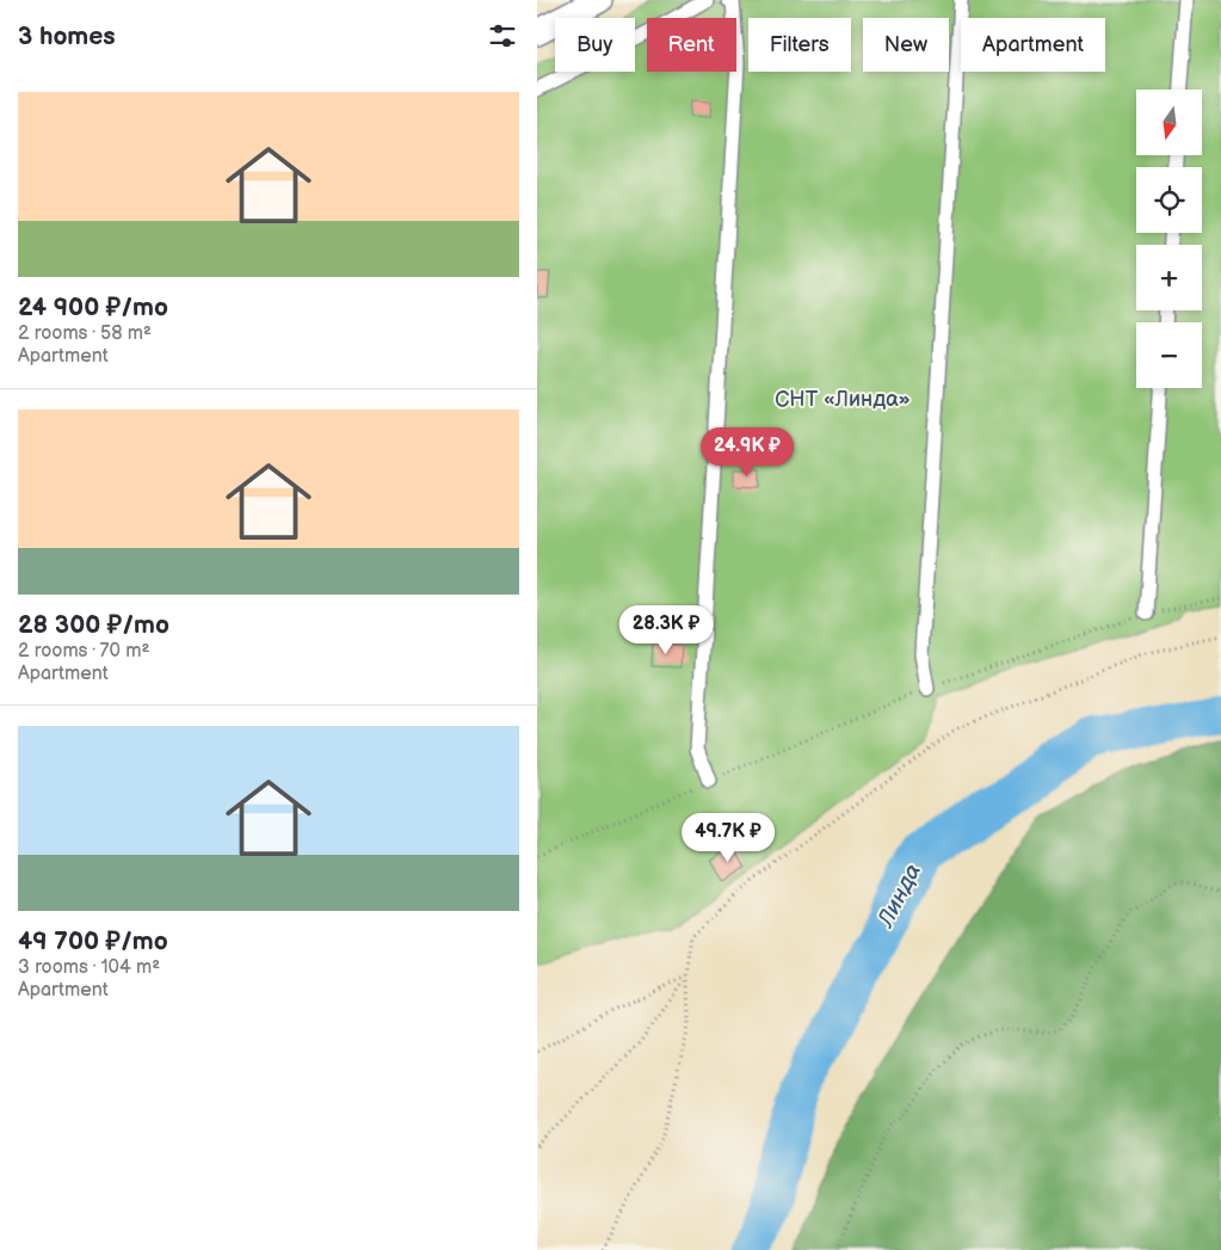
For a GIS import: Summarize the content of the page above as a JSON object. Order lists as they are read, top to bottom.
{
  "water": ["Линда"],
  "parks": ["СНТ «Линда»"],
  "north": "bottom",
  "page": {
    "heading": "3 homes",
    "chip": [
      "Buy",
      "Rent",
      "Filters",
      "New",
      "Apartment"
    ],
    "list": [
      {
        "name": "24 900 ₽/mo",
        "note": "2 rooms · 58 m² · Apartment"
      },
      {
        "name": "28 300 ₽/mo",
        "note": "2 rooms · 70 m² · Apartment"
      },
      {
        "name": "49 700 ₽/mo",
        "note": "3 rooms · 104 m² · Apartment"
      }
    ],
    "map_buttons": ["+", "−"],
    "price": ["24.9K ₽", "28.3K ₽", "49.7K ₽"]
  }
}
